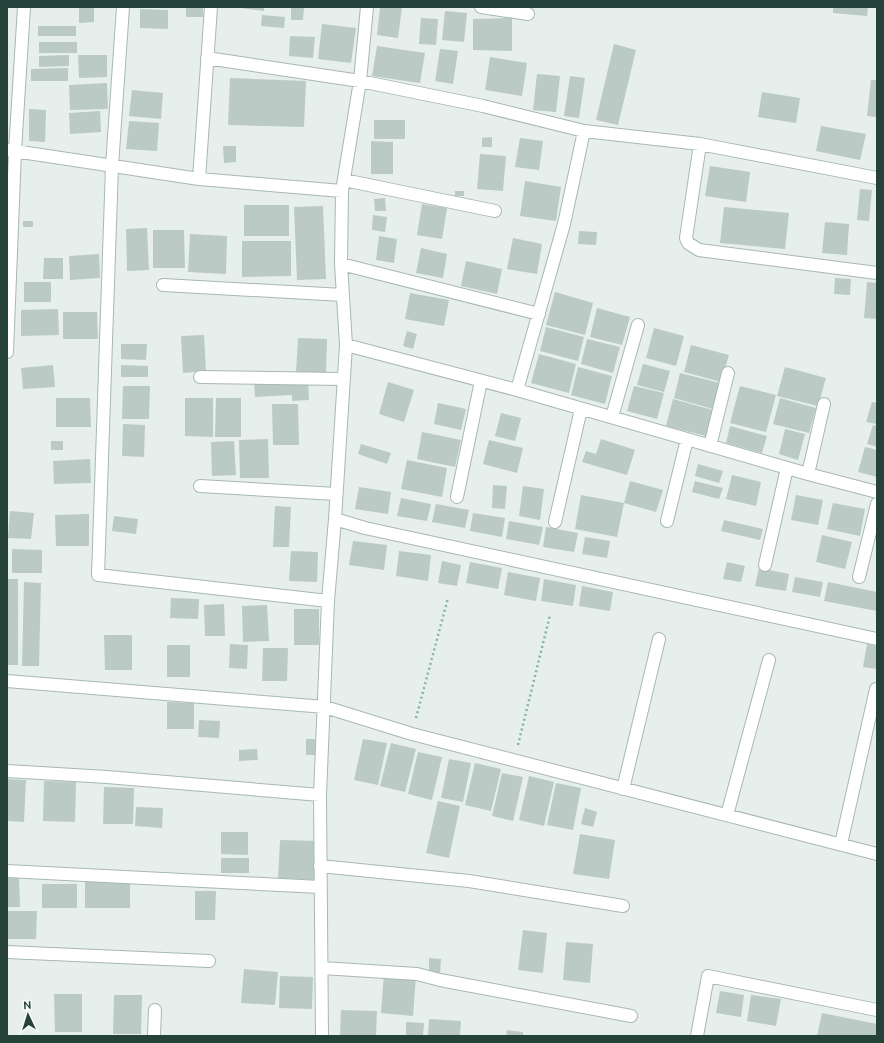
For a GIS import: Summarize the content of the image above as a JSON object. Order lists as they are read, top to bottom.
{
  "north": "top"
}
